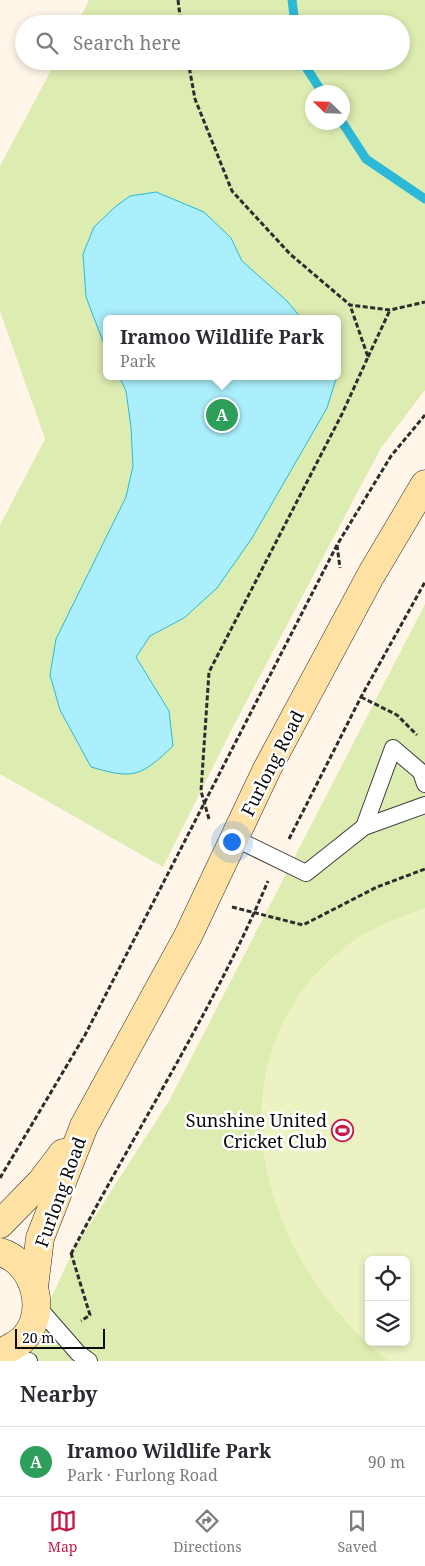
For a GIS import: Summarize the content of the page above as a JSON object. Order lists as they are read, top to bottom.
{
  "streets": {
    "main road": ["Furlong Road"]
  },
  "places": {
    "sports": ["Sunshine United Cricket Club"]
  },
  "scale_bar": "20 m",
  "north": "top left",
  "page": {
    "search": "Search here",
    "popup": ["Iramoo Wildlife Park", "Park"],
    "pins": "A",
    "scale": "20 m",
    "heading": "Nearby",
    "list": [
      {
        "mark": "A",
        "name": "Iramoo Wildlife Park",
        "note": "Park · Furlong Road",
        "value": "90 m"
      }
    ],
    "nav": ["Map", "Directions", "Saved"]
  }
}
